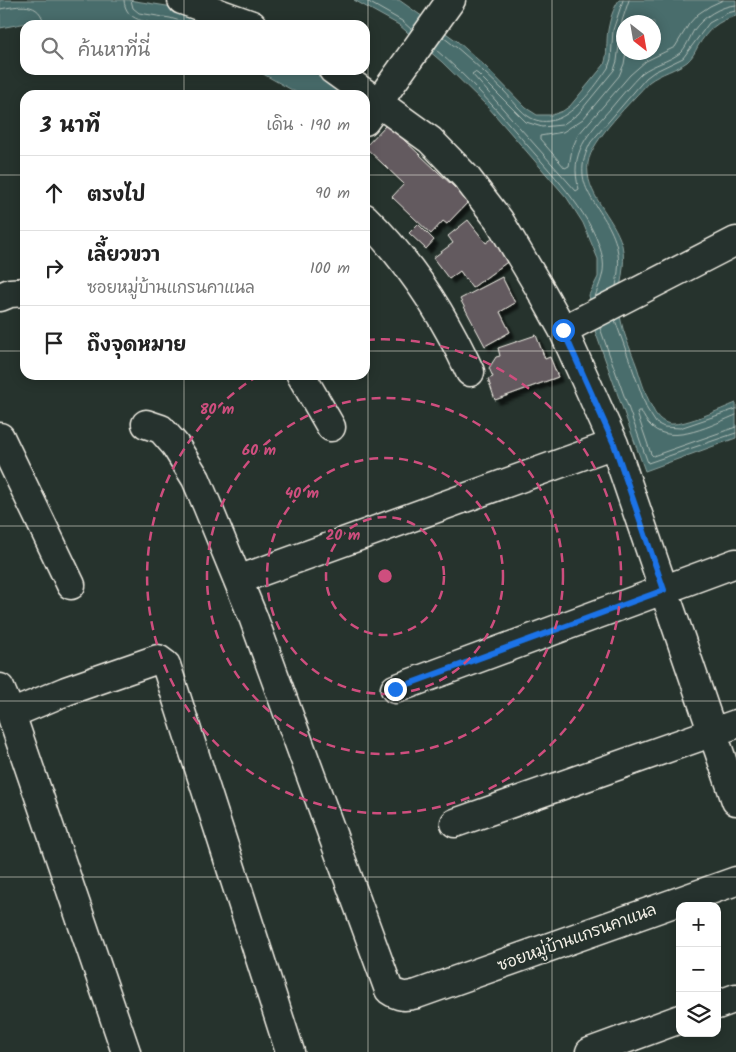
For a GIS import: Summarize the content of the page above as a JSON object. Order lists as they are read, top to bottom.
{
  "streets": {
    "street": ["ซอยหมู่บ้านแกรนคาแนล"]
  },
  "north": "bottom right",
  "page": {
    "search": "ค้นหาที่นี่",
    "heading": ["3 นาที", "เดิน · 190 m"],
    "list": [
      ["ตรงไป", "90 m"],
      ["เลี้ยวขวา", "ซอยหมู่บ้านแกรนคาแนล", "100 m"],
      "ถึงจุดหมาย"
    ],
    "map_buttons": ["+", "−"]
  },
  "rings": [
    "80 m",
    "60 m",
    "40 m",
    "20 m"
  ]
}
